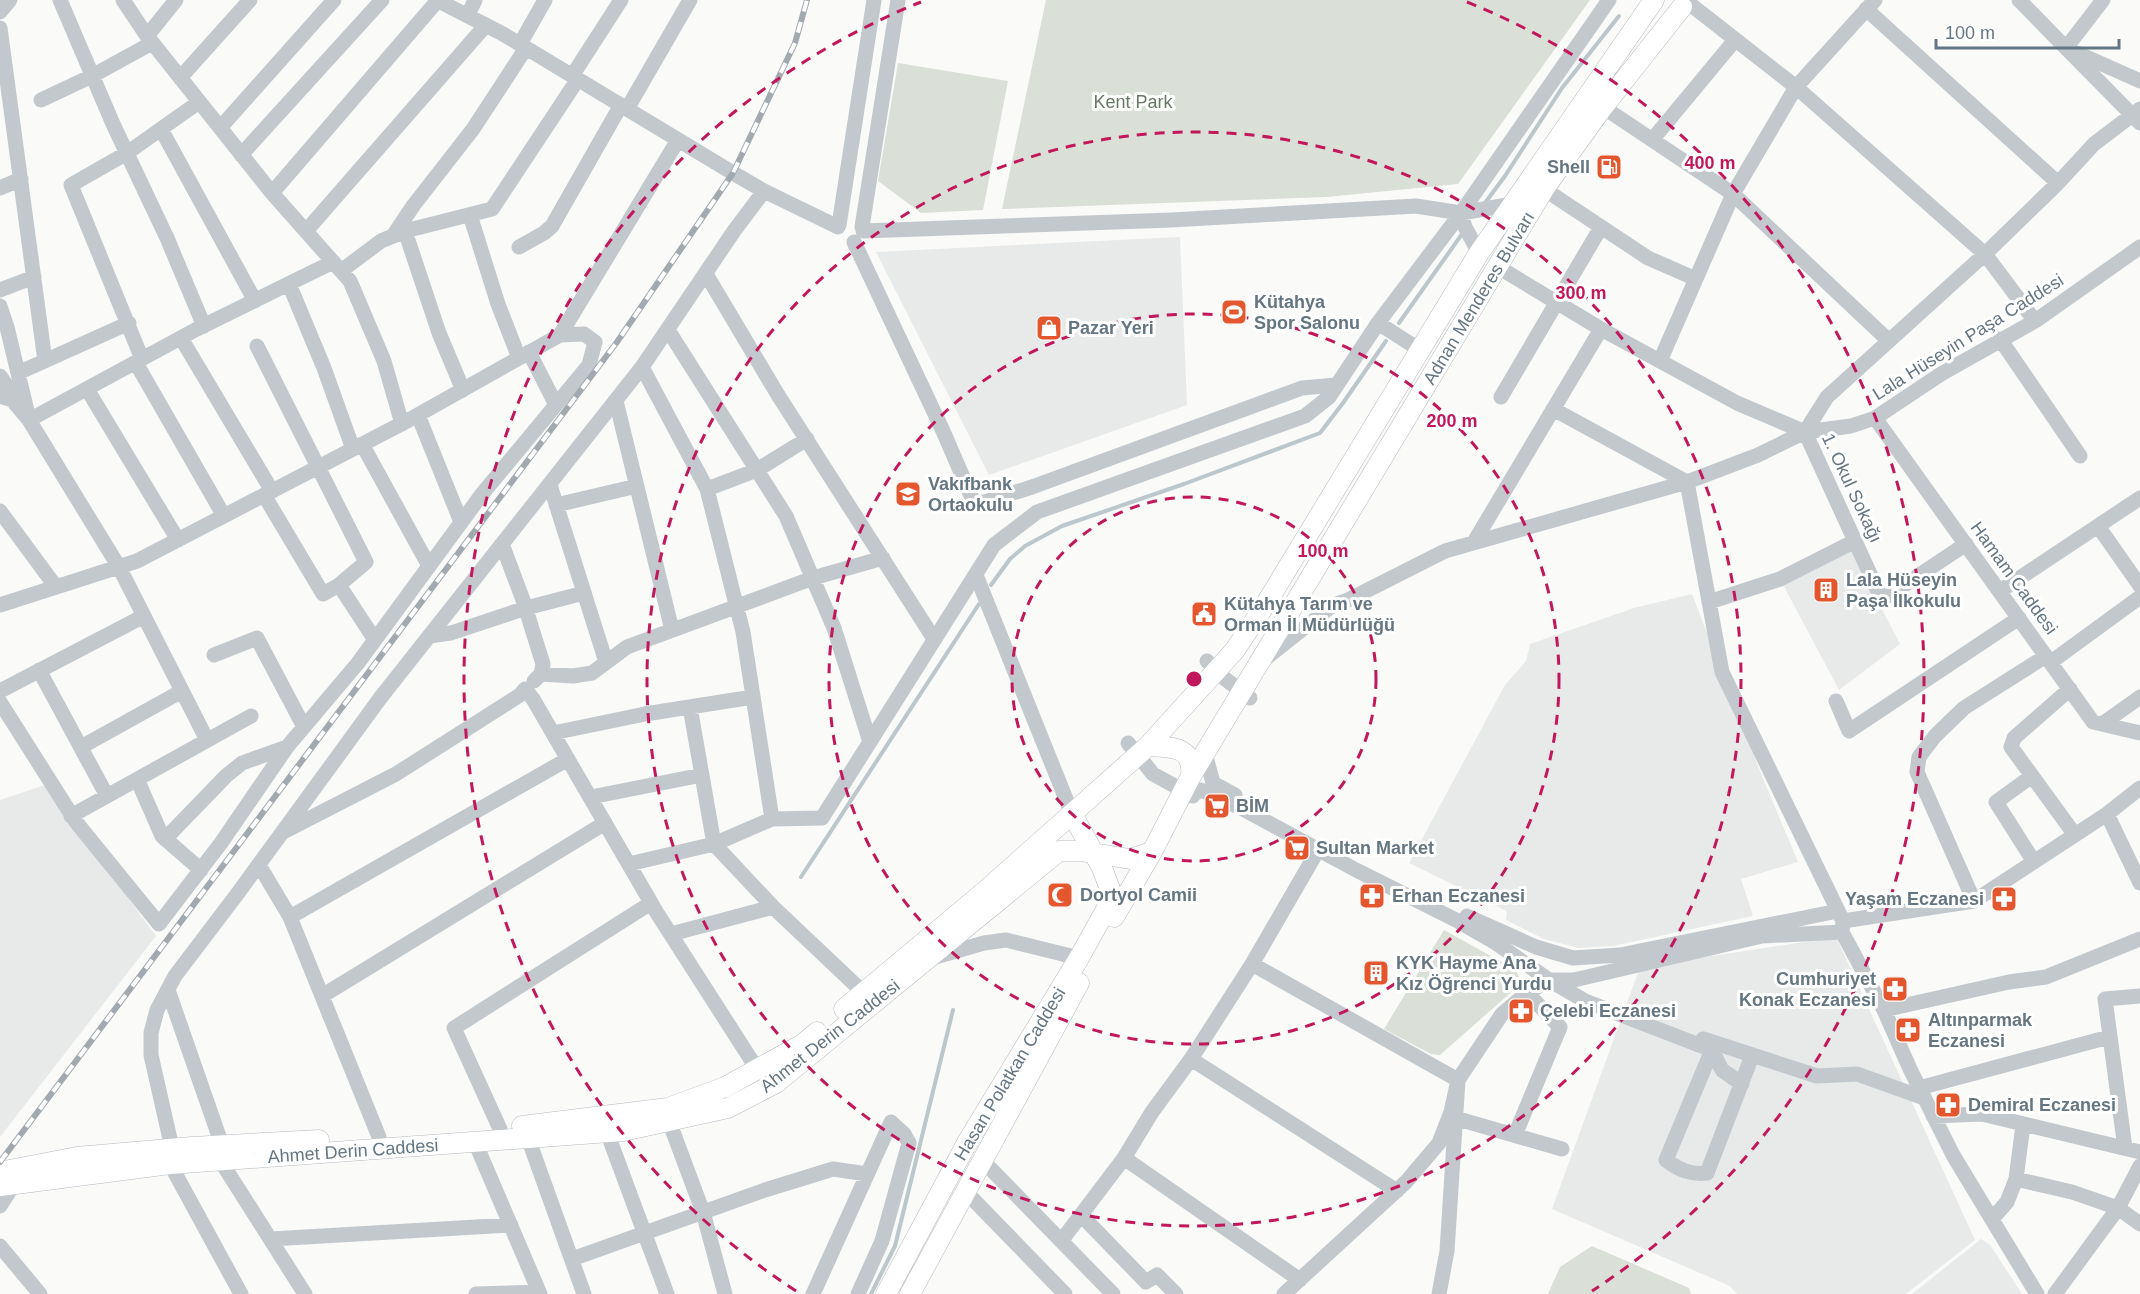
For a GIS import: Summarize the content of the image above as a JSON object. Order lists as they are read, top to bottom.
{
  "streets": {
    "main road": ["Adnan Menderes Bulvarı", "Ahmet Derin Caddesi", "Hasan Polatkan Caddesi"],
    "street": ["Lala Hüseyin Paşa Caddesi", "1. Okul Sokağı", "Hamam Caddesi"]
  },
  "crossings": [
    ["Adnan Menderes Bulvarı", "Ahmet Derin Caddesi"],
    ["Lala Hüseyin Paşa Caddesi", "1. Okul Sokağı"],
    ["Lala Hüseyin Paşa Caddesi", "Hamam Caddesi"],
    ["1. Okul Sokağı", "Hamam Caddesi"],
    ["Ahmet Derin Caddesi", "Hasan Polatkan Caddesi"]
  ],
  "parks": ["Kent Park"],
  "places": {
    "fuel station": ["Shell"],
    "sports": ["Kütahya Spor Salonu"],
    "shop": ["Pazar Yeri"],
    "school or university": ["Vakıfbank Ortaokulu"],
    "building": ["Lala Hüseyin Paşa İlkokulu", "KYK Hayme Ana Kız Öğrenci Yurdu"],
    "public building": ["Kütahya Tarım ve Orman İl Müdürlüğü"],
    "supermarket": ["BİM", "Sultan Market"],
    "mosque": ["Dortyol Camii"],
    "pharmacy": [
      "Erhan Eczanesi",
      "Yaşam Eczanesi",
      "Cumhuriyet Konak Eczanesi",
      "Çelebi Eczanesi",
      "Altınparmak Eczanesi",
      "Demiral Eczanesi"
    ]
  },
  "scale_bar": "100 m",
  "rings": [
    "400 m",
    "300 m",
    "200 m",
    "100 m"
  ]
}
